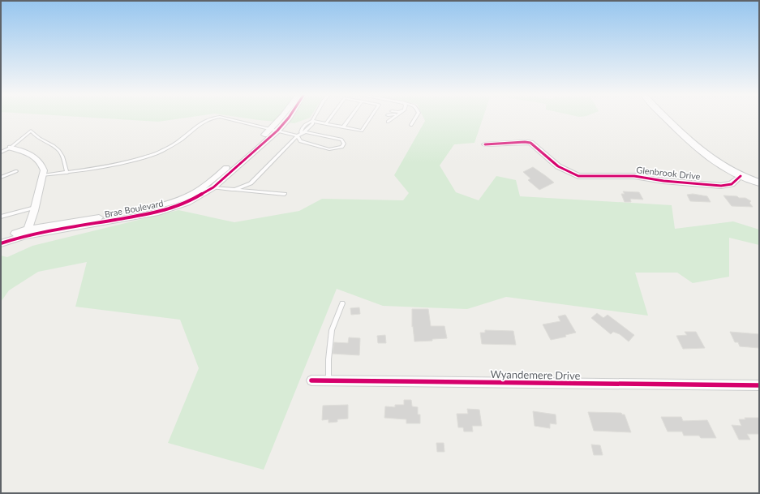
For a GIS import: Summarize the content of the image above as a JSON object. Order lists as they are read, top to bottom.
{
  "streets": {
    "street": ["Glenbrook Drive", "Brae Boulevard", "Wyandemere Drive"]
  }
}
